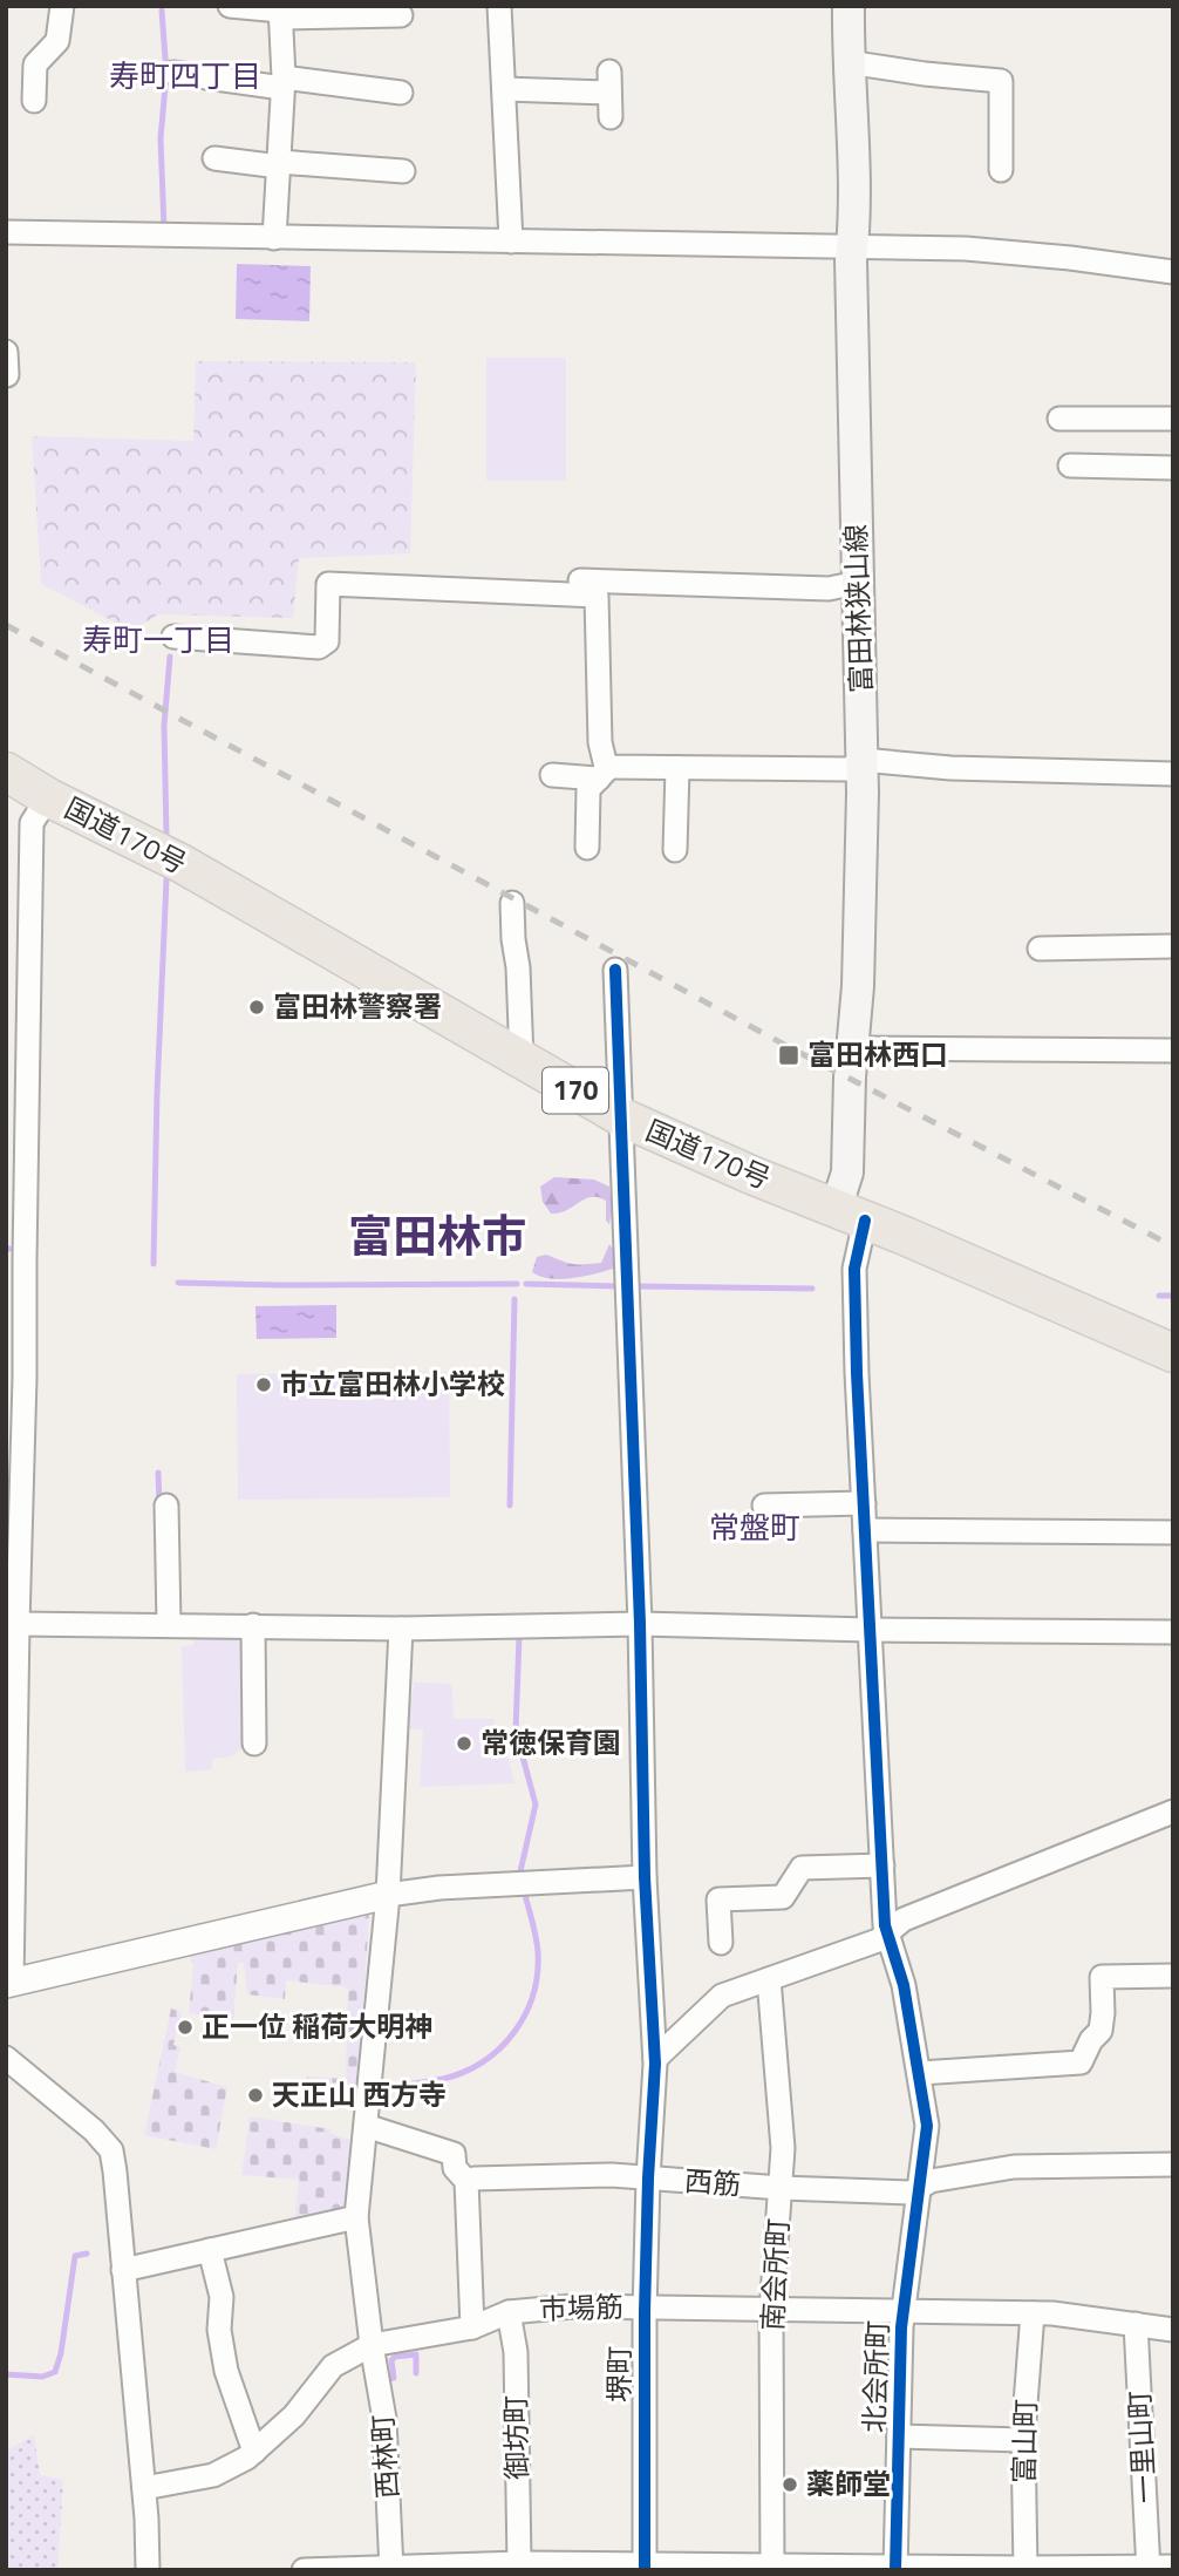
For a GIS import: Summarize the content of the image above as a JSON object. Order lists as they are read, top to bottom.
{
  "streets": {
    "highway": ["国道170号", "170"],
    "main road": ["富田林狭山線"],
    "street": [
      "西筋",
      "南会所町",
      "市場筋",
      "堺町",
      "北会所町",
      "御坊町",
      "富山町",
      "一里山町",
      "西林町"
    ]
  },
  "crossings": [
    ["富田林狭山線", "国道170号"],
    ["富田林狭山線", "北会所町"],
    ["国道170号", "堺町"],
    ["国道170号", "北会所町"],
    ["西筋", "南会所町"],
    ["西筋", "堺町"],
    ["西筋", "北会所町"],
    ["南会所町", "市場筋"],
    ["市場筋", "堺町"],
    ["市場筋", "北会所町"],
    ["市場筋", "御坊町"],
    ["市場筋", "富山町"],
    ["市場筋", "一里山町"],
    ["市場筋", "西林町"]
  ],
  "districts": [
    "寿町四丁目",
    "寿町一丁目",
    "富田林市",
    "常盤町"
  ],
  "places": {
    "other": [
      "富田林警察署",
      "市立富田林小学校",
      "常徳保育園",
      "正一位 稲荷大明神",
      "天正山 西方寺",
      "薬師堂"
    ],
    "transit": ["富田林西口"]
  }
}
